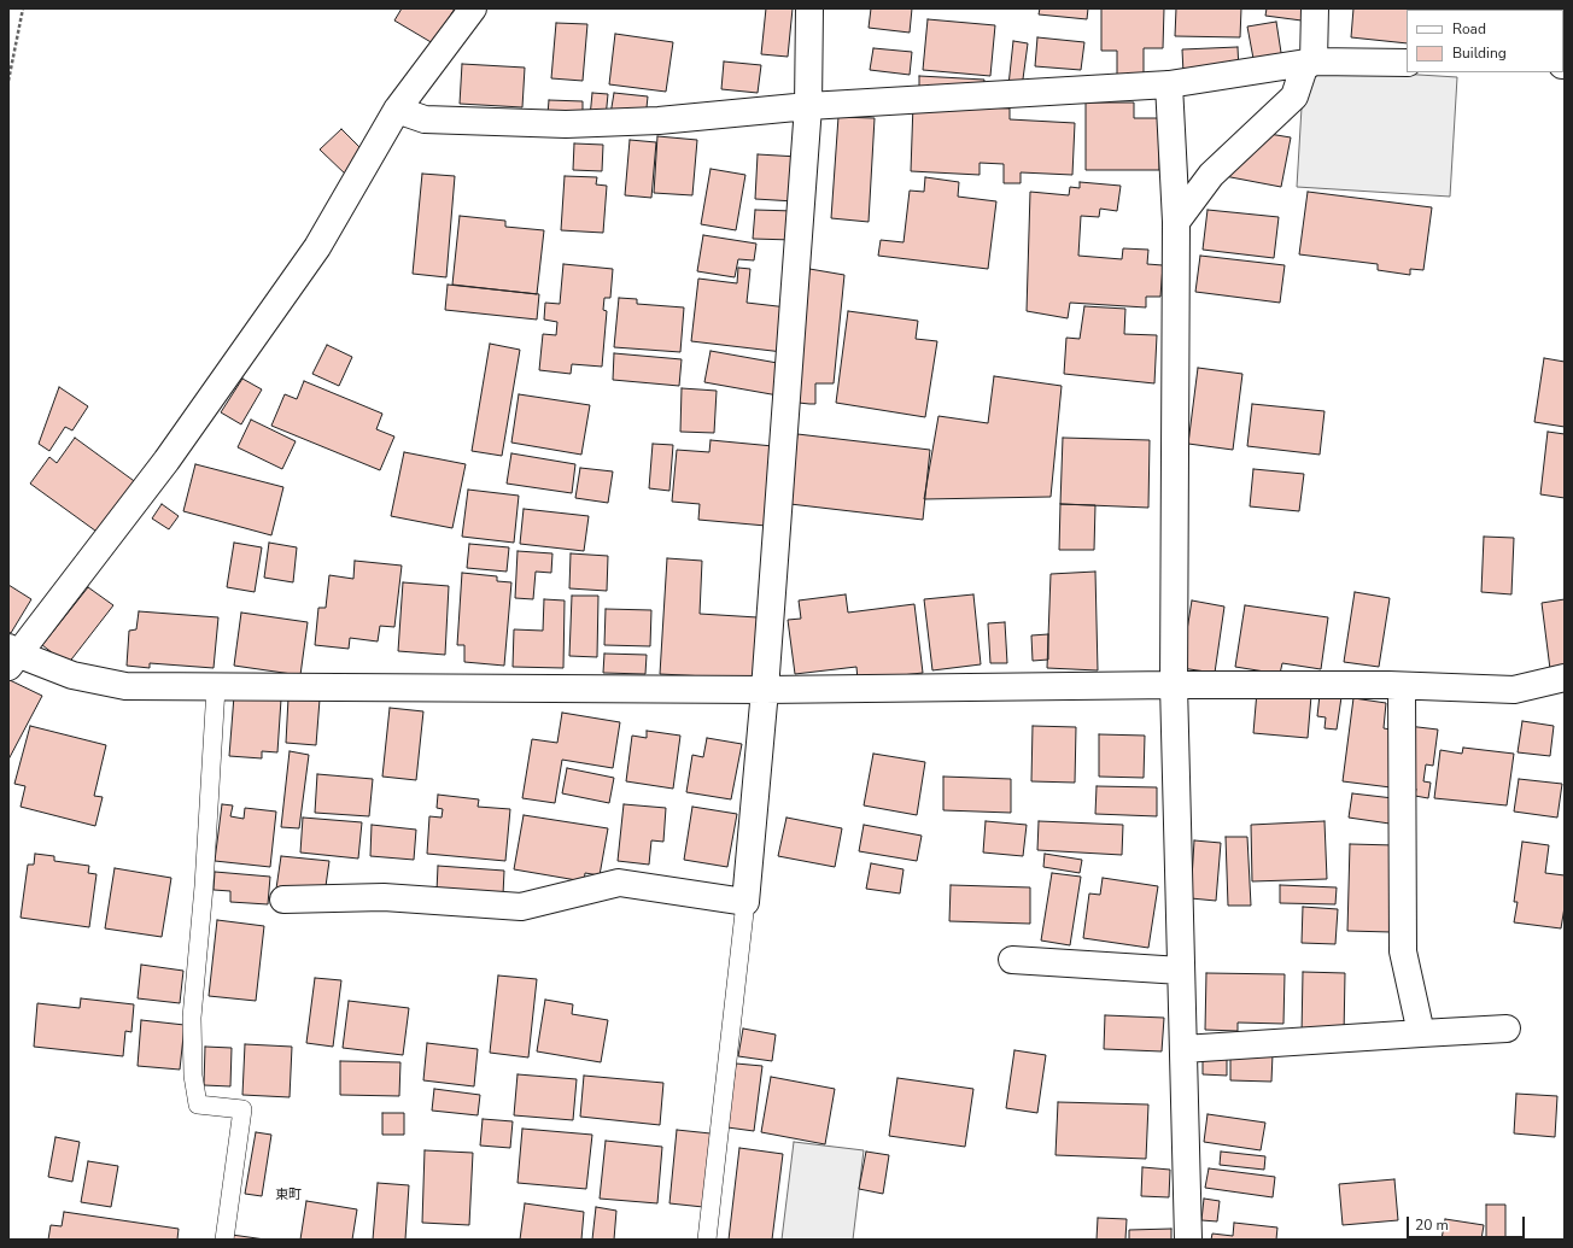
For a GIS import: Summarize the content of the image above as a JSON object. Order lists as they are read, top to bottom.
{
  "districts": ["東町"],
  "legend": ["Road", "Building"],
  "scale_bar": "20 m"
}
